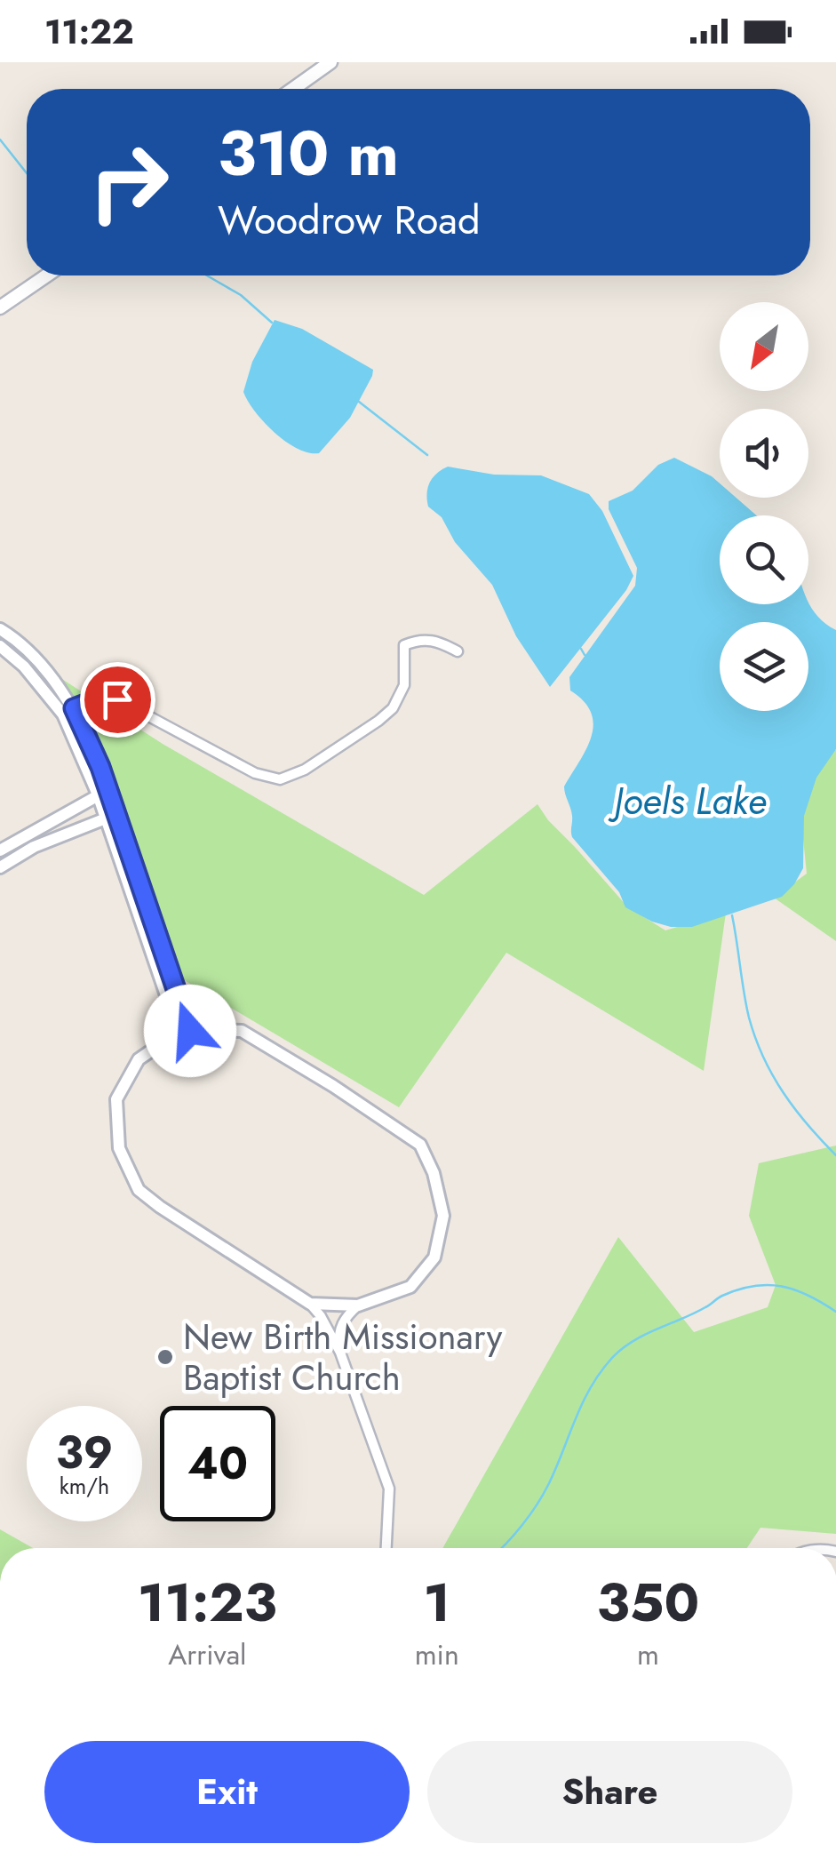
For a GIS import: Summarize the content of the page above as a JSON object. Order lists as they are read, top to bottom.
{
  "water": ["Joels Lake"],
  "places": ["New Birth Missionary Baptist Church"],
  "north": "bottom left",
  "page": {
    "status": "11:22",
    "turn": ["310 m", "Woodrow Road"],
    "speed": "39 km/h",
    "limit": "40",
    "eta": [
      "11:23",
      "Arrival",
      "1",
      "min",
      "350",
      "m"
    ],
    "buttons": ["Exit", "Share"]
  }
}
